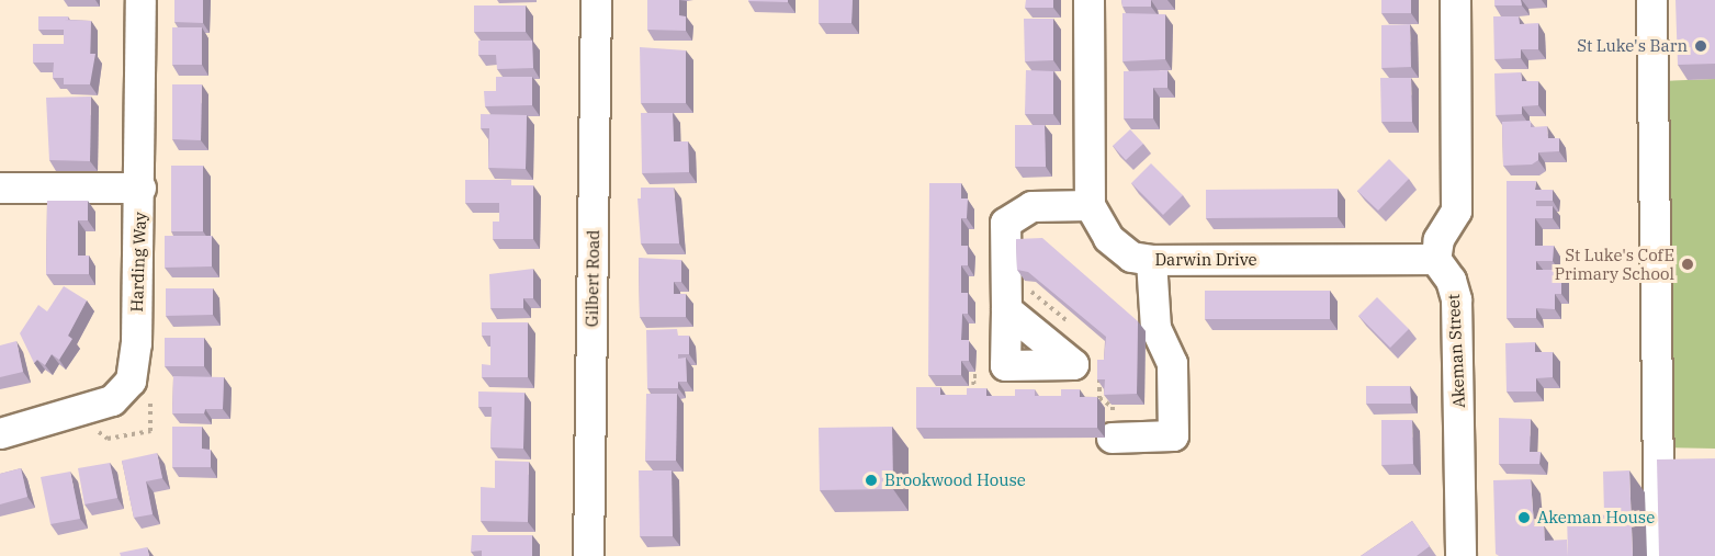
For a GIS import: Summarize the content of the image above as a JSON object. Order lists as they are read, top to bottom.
{
  "streets": {
    "street": [
      "Darwin Drive",
      "Harding Way",
      "Gilbert Road",
      "Akeman Street"
    ]
  },
  "crossings": [
    ["Darwin Drive", "Akeman Street"]
  ],
  "places": [
    "St Luke's Barn",
    "St Luke's CofE Primary School",
    "Brookwood House",
    "Akeman House"
  ]
}
